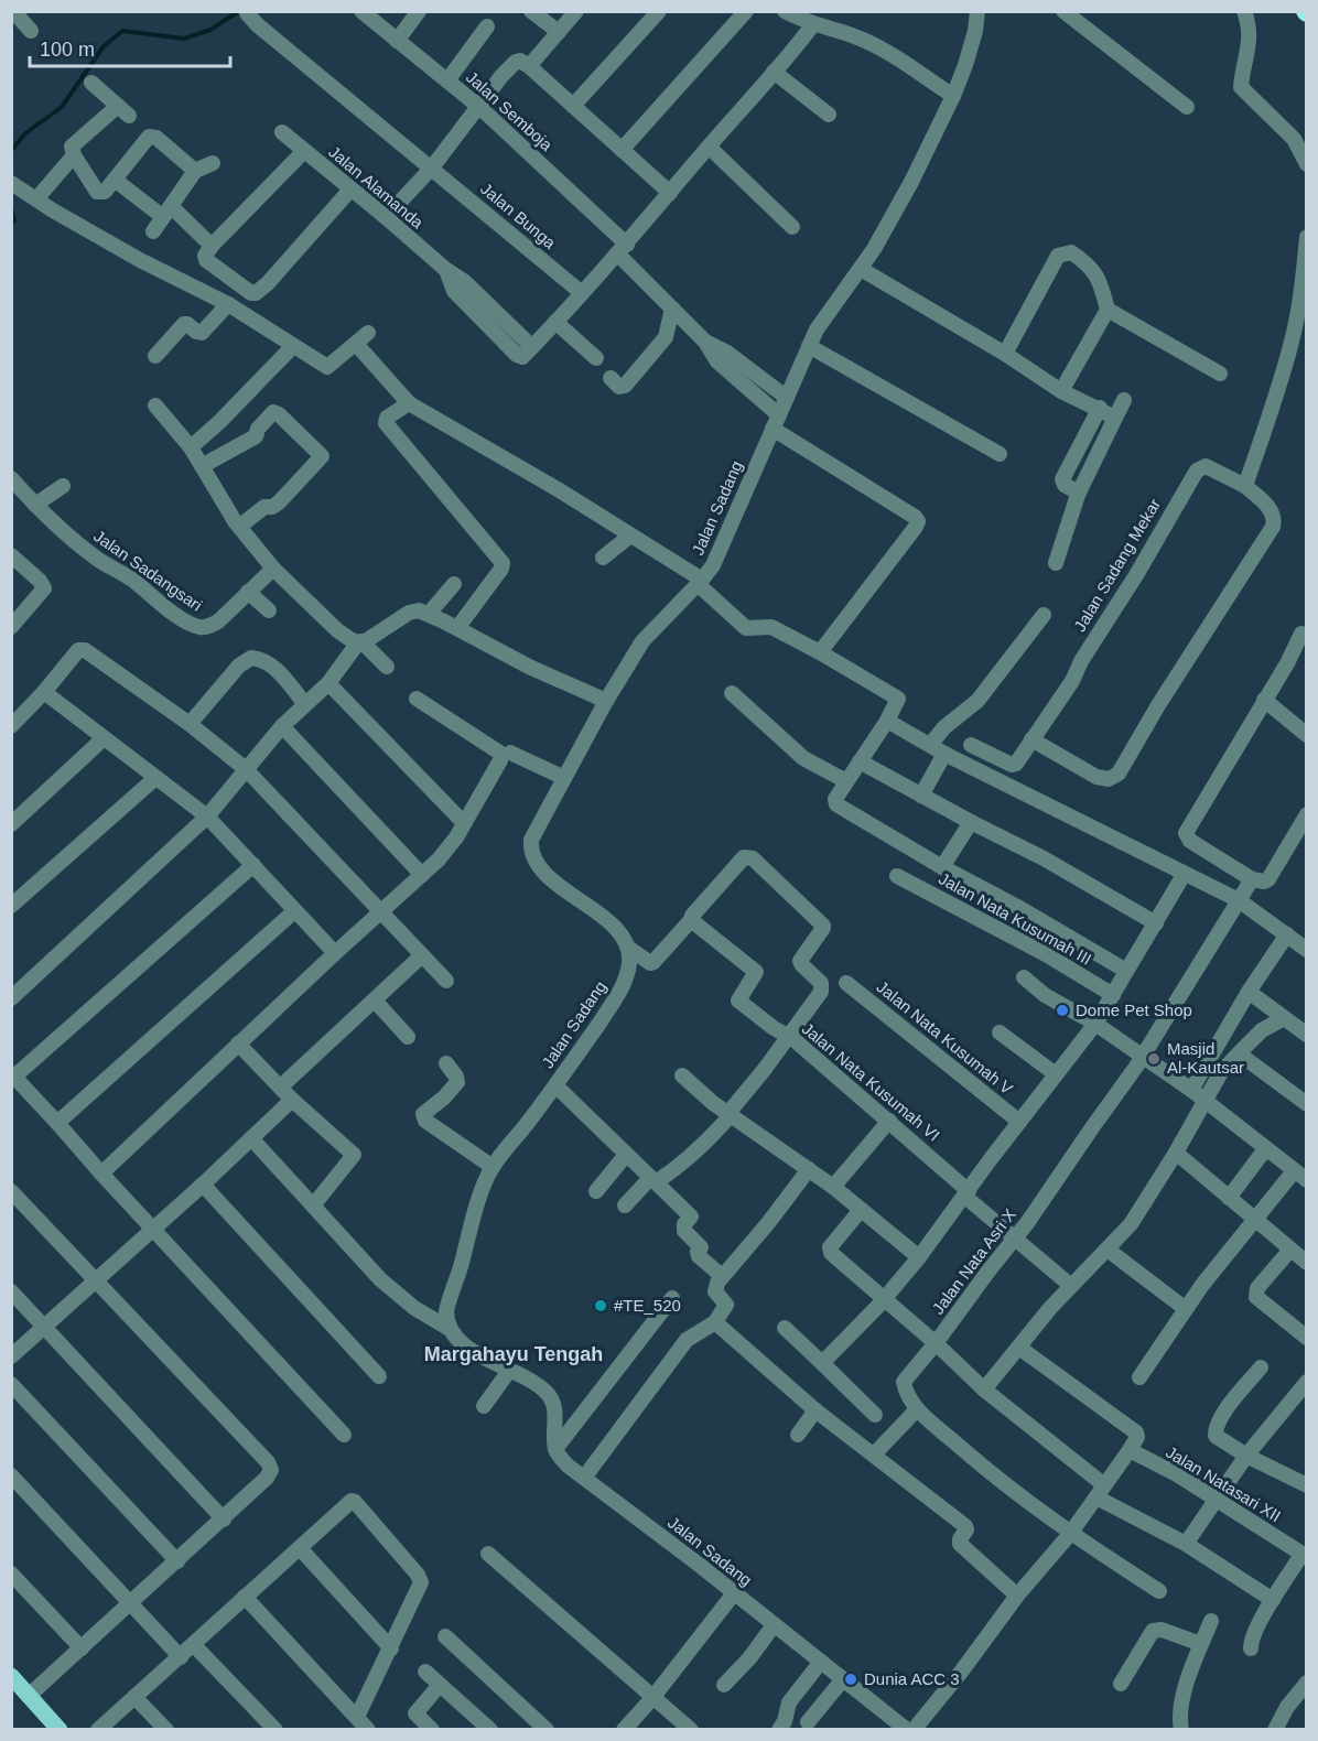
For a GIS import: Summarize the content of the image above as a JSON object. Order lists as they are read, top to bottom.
{
  "streets": {
    "street": [
      "Jalan Semboja",
      "Jalan Alamanda",
      "Jalan Bunga",
      "Jalan Sadang",
      "Jalan Sadang Mekar",
      "Jalan Sadangsari",
      "Jalan Nata Kusumah III",
      "Jalan Nata Kusumah V",
      "Jalan Nata Kusumah VI",
      "Jalan Nata Asri X",
      "Jalan Natasari XII"
    ]
  },
  "crossings": [
    ["Jalan Nata Kusumah VI", "Jalan Nata Asri X"]
  ],
  "districts": ["Margahayu Tengah"],
  "places": [
    "Dome Pet Shop",
    "Masjid Al-Kautsar",
    "#TE_520",
    "Dunia ACC 3"
  ],
  "scale_bar": "100 m"
}
